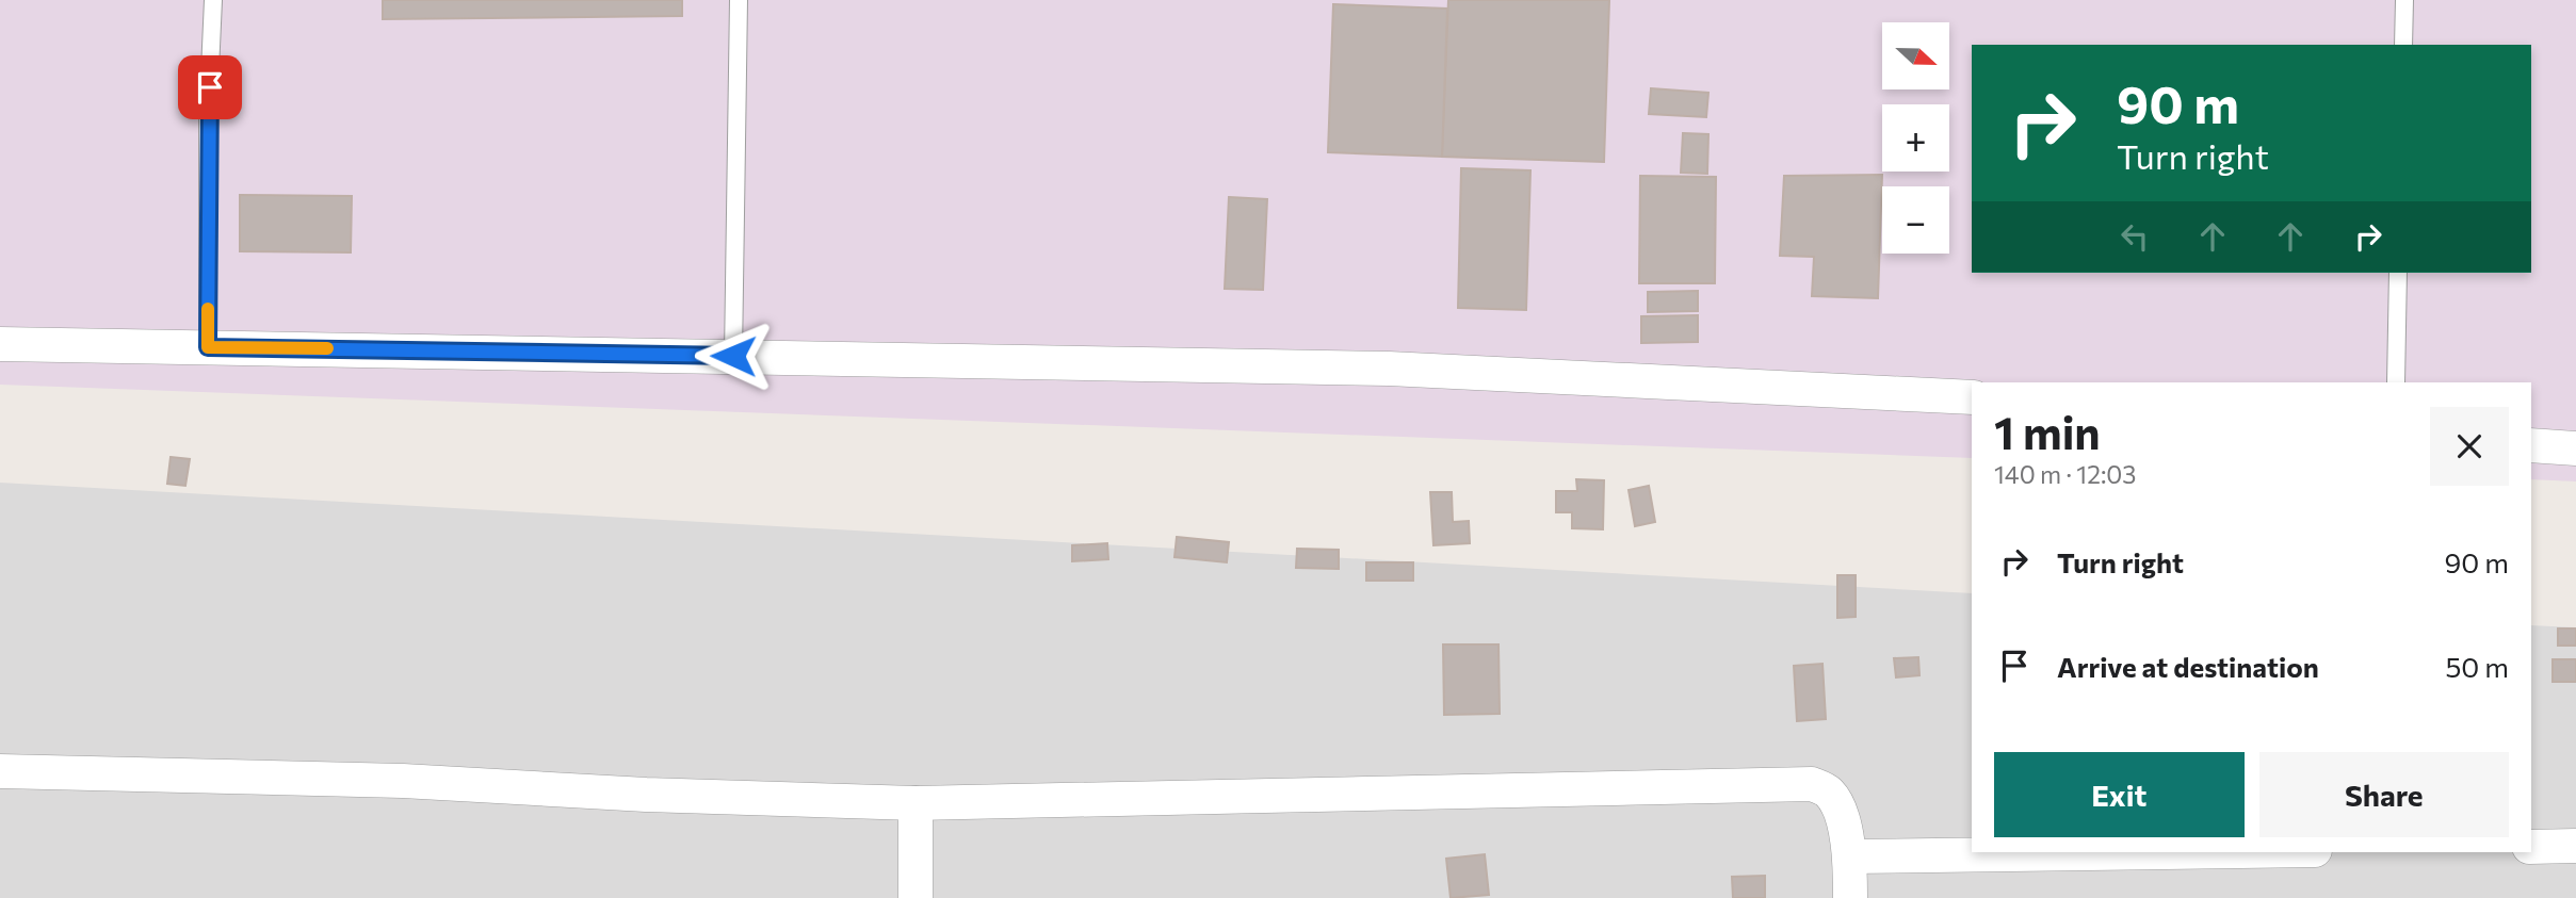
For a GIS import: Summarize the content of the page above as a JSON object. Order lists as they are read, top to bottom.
{
  "north": "right",
  "page": {
    "map_buttons": ["+", "−"],
    "turn": ["90 m", "Turn right"],
    "heading": ["1 min", "140 m · 12:03"],
    "list": [
      {
        "name": "Turn right",
        "value": "90 m"
      },
      {
        "name": "Arrive at destination",
        "value": "50 m"
      }
    ],
    "buttons": ["Exit", "Share"]
  }
}
